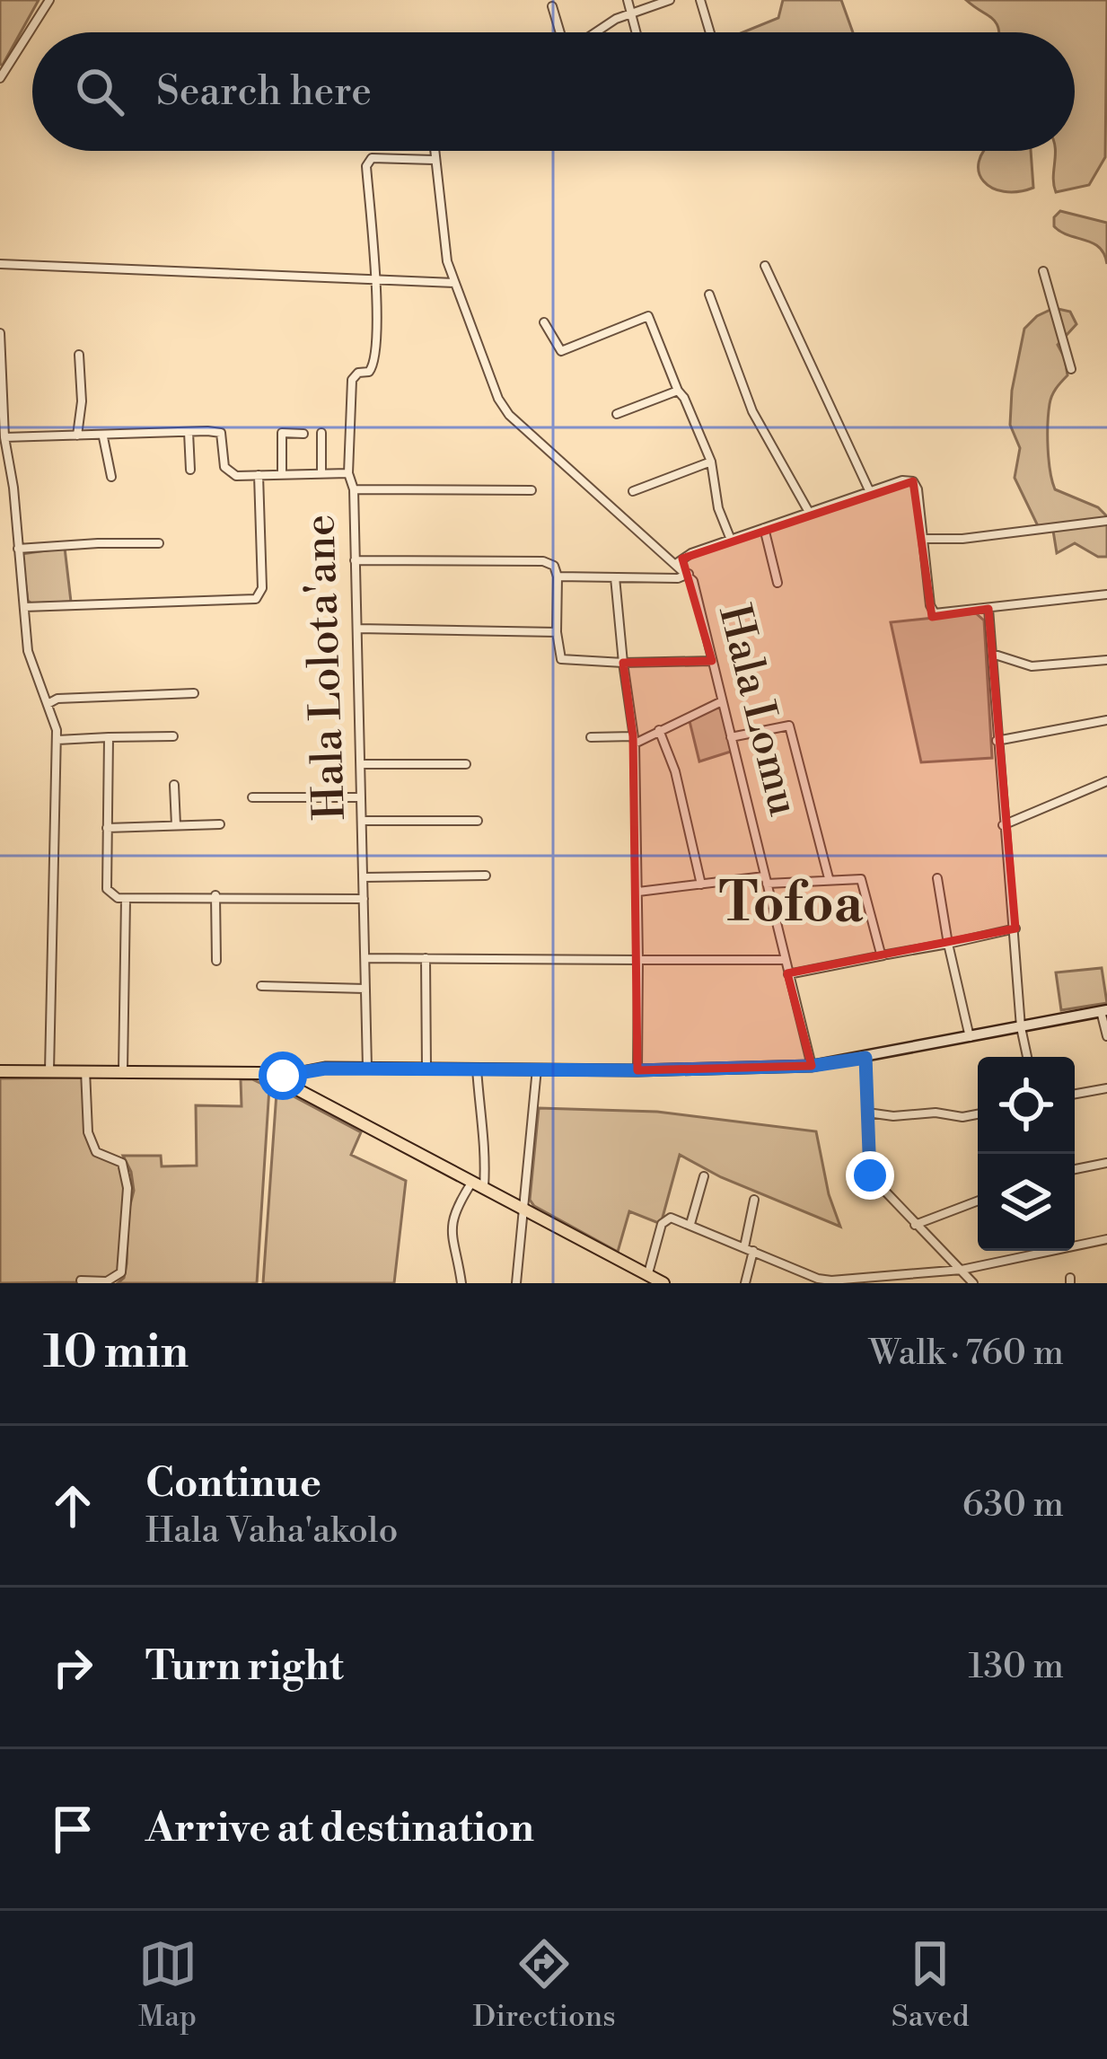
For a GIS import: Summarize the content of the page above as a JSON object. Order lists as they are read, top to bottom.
{
  "streets": {
    "street": ["Hala Lolota'ane", "Hala Lomu"]
  },
  "districts": ["Tofoa"],
  "page": {
    "search": "Search here",
    "heading": ["10 min", "Walk · 760 m"],
    "list": [
      ["Continue", "Hala Vaha'akolo", "630 m"],
      ["Turn right", "130 m"],
      "Arrive at destination"
    ],
    "nav": ["Map", "Directions", "Saved"]
  }
}
